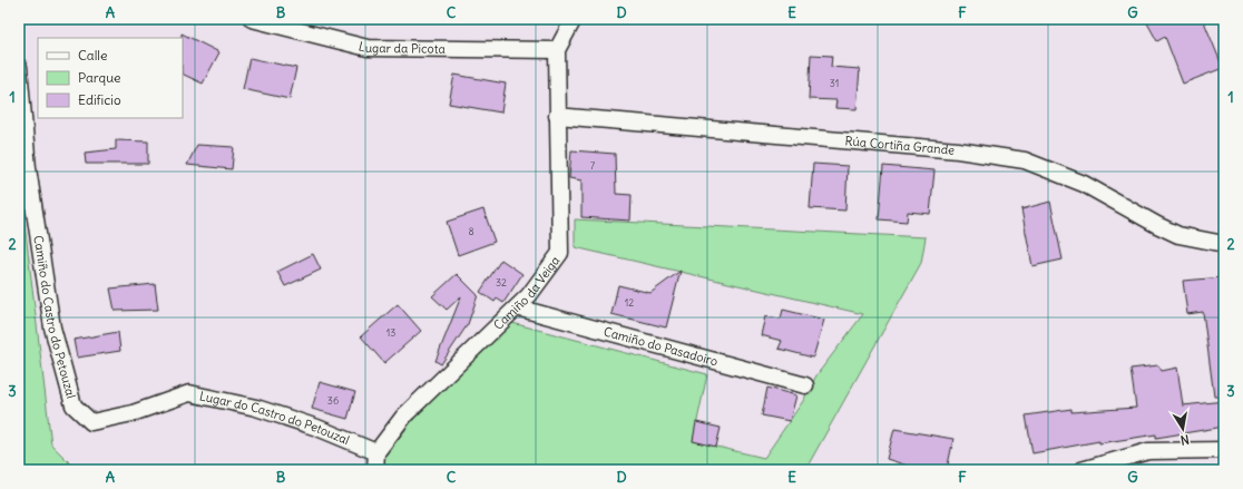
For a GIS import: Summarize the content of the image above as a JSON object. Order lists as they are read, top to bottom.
{
  "streets": {
    "street": [
      "Lugar da Picota",
      "Rúa Cortiña Grande",
      "Camiño da Veiga",
      "Camiño do Castro do Petouzal",
      "Camiño do Pasadoiro",
      "Lugar do Castro do Petouzal"
    ]
  },
  "crossings": [
    ["Lugar da Picota", "Camiño da Veiga"],
    ["Rúa Cortiña Grande", "Camiño da Veiga"],
    ["Camiño da Veiga", "Camiño do Pasadoiro"],
    ["Camiño da Veiga", "Lugar do Castro do Petouzal"],
    ["Camiño do Castro do Petouzal", "Lugar do Castro do Petouzal"]
  ],
  "house_numbers": [
    "31",
    "7",
    "8",
    "32",
    "12",
    "13",
    "36"
  ],
  "legend": ["Calle", "Parque", "Edificio"],
  "north": "bottom",
  "grid": {
    "columns": [
      "A",
      "B",
      "C",
      "D",
      "E",
      "F",
      "G"
    ],
    "rows": ["1", "2", "3"]
  }
}
